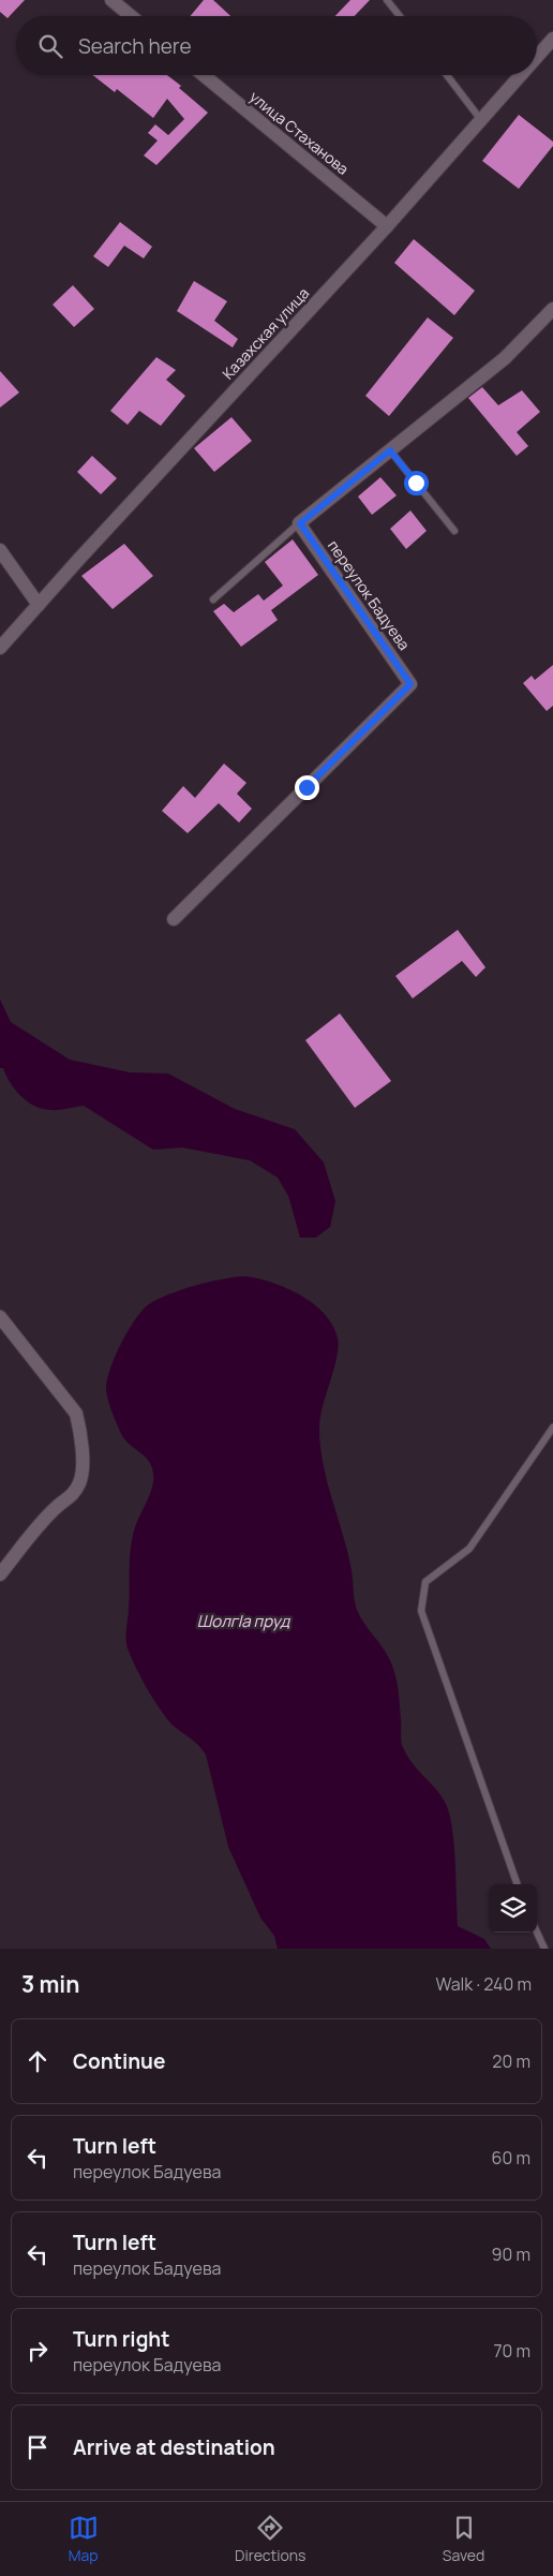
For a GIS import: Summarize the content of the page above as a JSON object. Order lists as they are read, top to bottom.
{
  "streets": {
    "street": ["улица Стаханова", "Казахская улица", "переулок Бадуева"]
  },
  "crossings": [
    ["улица Стаханова", "Казахская улица"]
  ],
  "water": ["ШолгIа пруд"],
  "page": {
    "search": "Search here",
    "heading": ["3 min", "Walk · 240 m"],
    "list": [
      ["Continue", "20 m"],
      ["Turn left", "переулок Бадуева", "60 m"],
      ["Turn left", "переулок Бадуева", "90 m"],
      ["Turn right", "переулок Бадуева", "70 m"],
      "Arrive at destination"
    ],
    "nav": ["Map", "Directions", "Saved"]
  }
}
